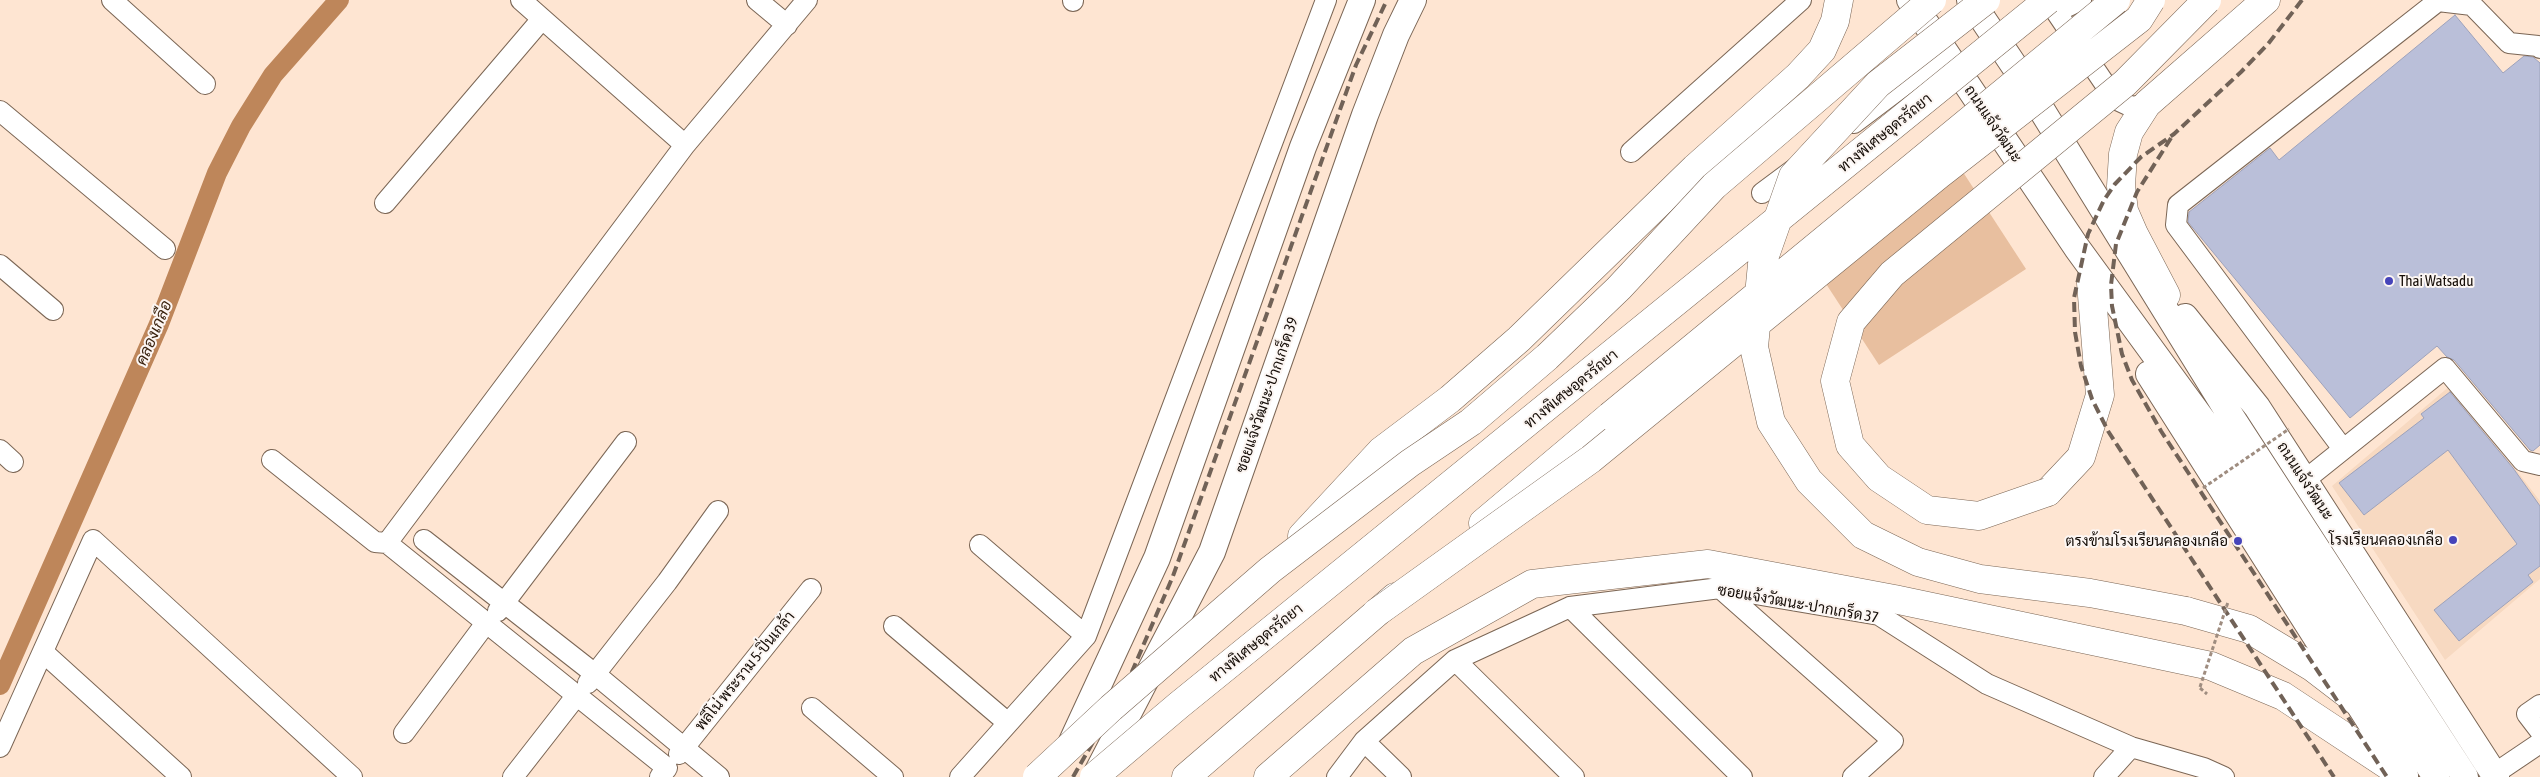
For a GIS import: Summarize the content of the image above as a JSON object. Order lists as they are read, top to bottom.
{
  "streets": {
    "highway": ["ทางพิเศษอุดรรัถยา"],
    "main road": ["ถนนแจ้งวัฒนะ", "ซอยแจ้งวัฒนะ-ปากเกร็ด 39"],
    "street": ["ซอยแจ้งวัฒนะ-ปากเกร็ด 37", "พลีโน่ พระราม 5-ปิ่นเกล้า"]
  },
  "crossings": [
    ["ทางพิเศษอุดรรัถยา", "ซอยแจ้งวัฒนะ-ปากเกร็ด 39"]
  ],
  "water": ["คลองเกลือ"],
  "places": ["Thai Watsadu", "โรงเรียนคลองเกลือ", "ตรงข้ามโรงเรียนคลองเกลือ"]
}
